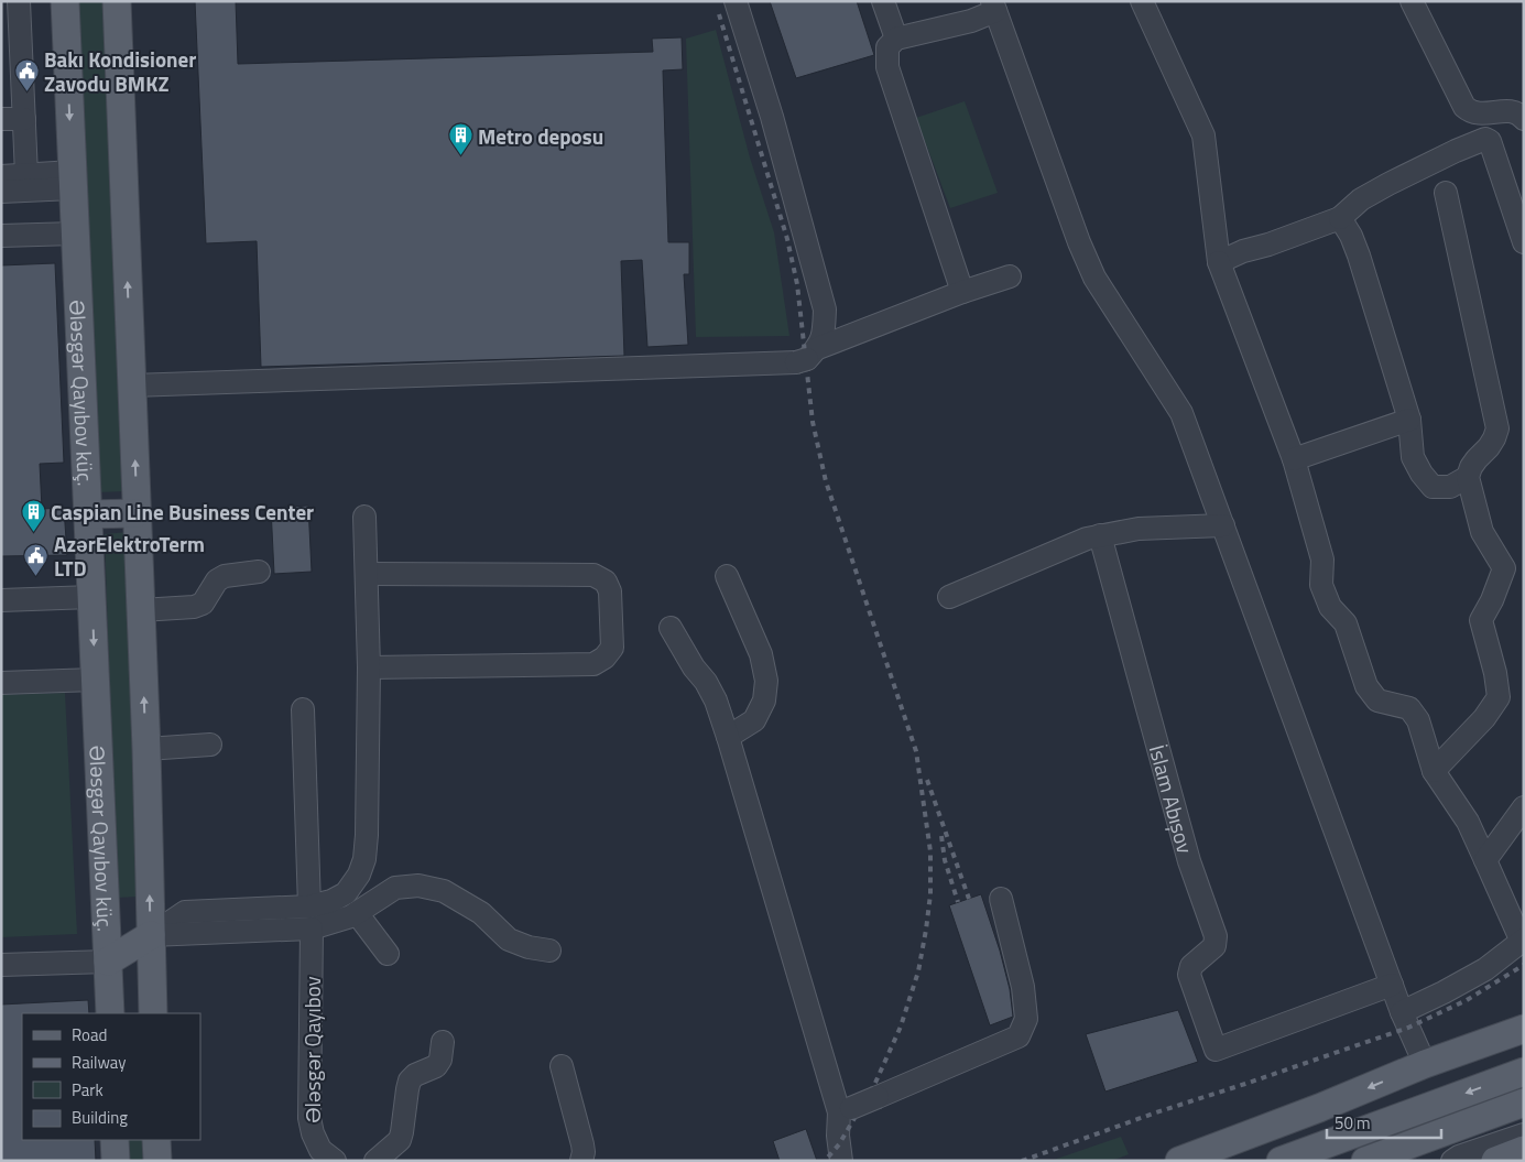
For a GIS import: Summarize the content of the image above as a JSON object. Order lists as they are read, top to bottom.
{
  "streets": {
    "main road": ["Ələsgər Qayıbov küç."],
    "street": ["İslam Abışov", "Ələsgər Qayıbov"]
  },
  "places": {
    "public building": ["Bakı Kondisioner Zavodu BMKZ", "AzərElektroTerm LTD"],
    "building": ["Metro deposu", "Caspian Line Business Center"]
  },
  "legend": [
    "Road",
    "Railway",
    "Park",
    "Building"
  ],
  "scale_bar": "50 m"
}
